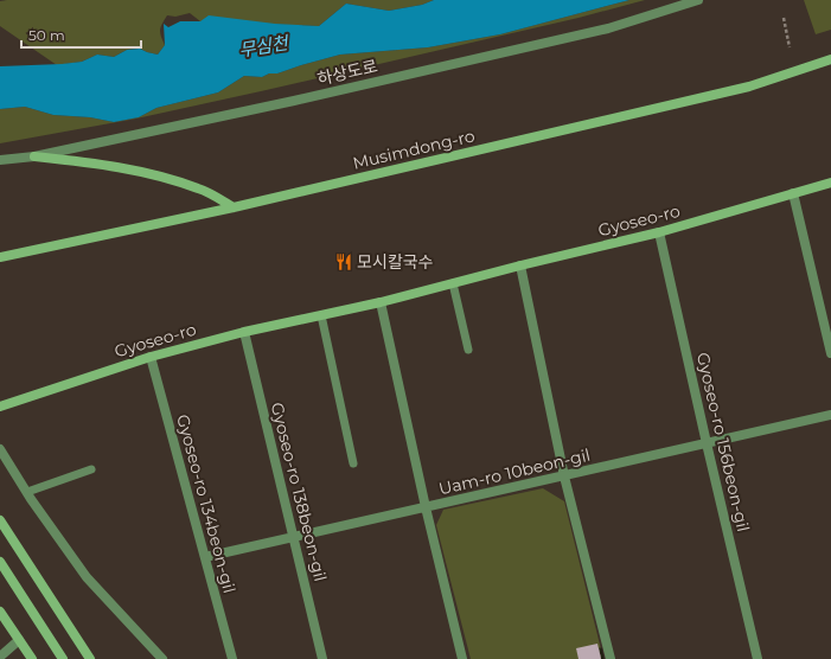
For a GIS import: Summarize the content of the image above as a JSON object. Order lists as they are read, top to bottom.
{
  "streets": {
    "street": [
      "하상도로",
      "Musimdong-ro",
      "Gyoseo-ro",
      "Gyoseo-ro 156beon-gil",
      "Uam-ro 10beon-gil",
      "Gyoseo-ro 138beon-gil",
      "Gyoseo-ro 134beon-gil"
    ]
  },
  "crossings": [
    ["Gyoseo-ro", "Gyoseo-ro 156beon-gil"],
    ["Gyoseo-ro", "Gyoseo-ro 138beon-gil"],
    ["Gyoseo-ro", "Gyoseo-ro 134beon-gil"],
    ["Gyoseo-ro 156beon-gil", "Uam-ro 10beon-gil"],
    ["Uam-ro 10beon-gil", "Gyoseo-ro 138beon-gil"],
    ["Uam-ro 10beon-gil", "Gyoseo-ro 134beon-gil"]
  ],
  "water": ["무심천"],
  "places": {
    "restaurant": ["모시칼국수"]
  },
  "scale_bar": "50 m"
}
